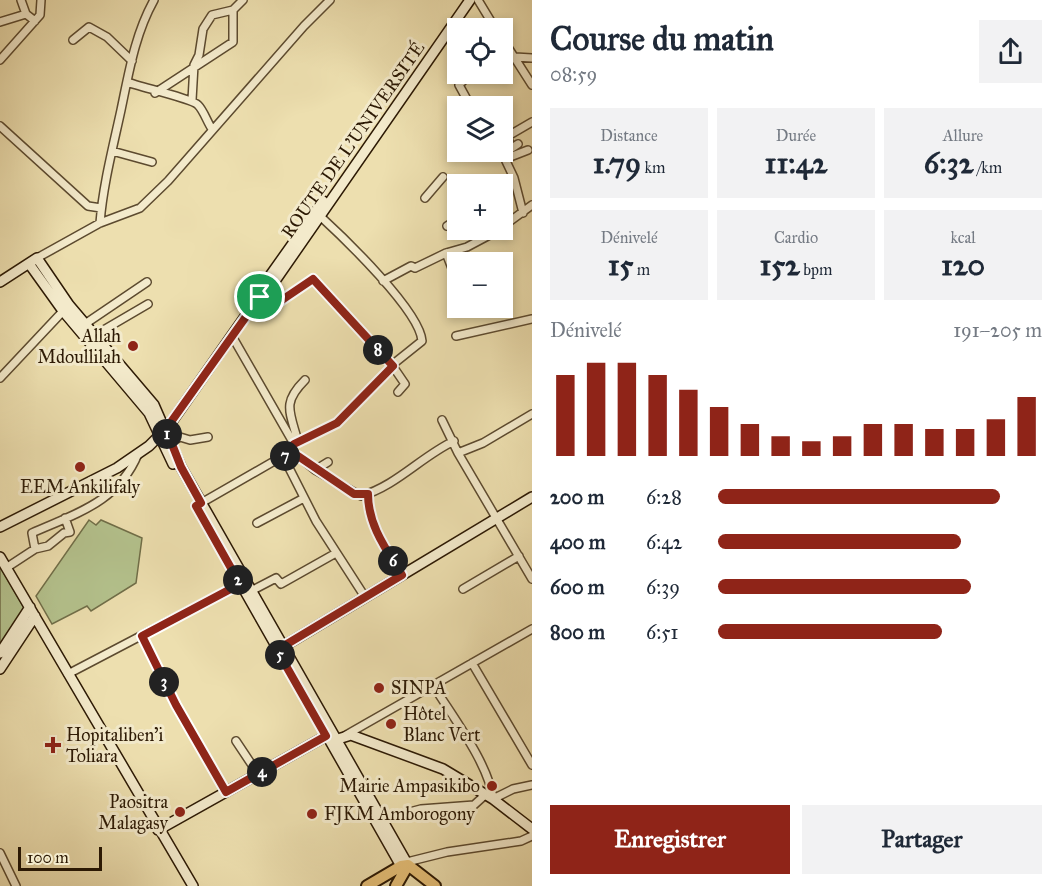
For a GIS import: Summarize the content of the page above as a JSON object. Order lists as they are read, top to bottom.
{
  "streets": {
    "main road": ["ROUTE DE L'UNIVERSITÉ"]
  },
  "places": {
    "other": [
      "Allah Mdoullilah",
      "EEM Ankilifaly",
      "SINPA",
      "Hôtel Blanc Vert",
      "Mairie Ampasikibo",
      "Paositra Malagasy",
      "FJKM Amborogony"
    ],
    "health": ["Hopitaliben'i Toliara"]
  },
  "scale_bar": "100 m",
  "page": {
    "heading": ["Course du matin", "08:59"],
    "map_buttons": ["+", "−"],
    "stats": [
      ["Distance", "1.79 km"],
      ["Durée", "11:42"],
      ["Allure", "6:32 /km"],
      ["Dénivelé", "15 m"],
      ["Cardio", "152 bpm"],
      ["kcal", "120"]
    ],
    "chart": ["Dénivelé", "191–205 m"],
    "pins": [
      "8",
      "1",
      "7",
      "6",
      "2",
      "5",
      "3",
      "4"
    ],
    "list": [
      {
        "name": "200 m",
        "note": "6:28"
      },
      {
        "name": "400 m",
        "note": "6:42"
      },
      {
        "name": "600 m",
        "note": "6:39"
      },
      {
        "name": "800 m",
        "note": "6:51"
      }
    ],
    "buttons": ["Enregistrer", "Partager"],
    "scale": "100 m"
  }
}
